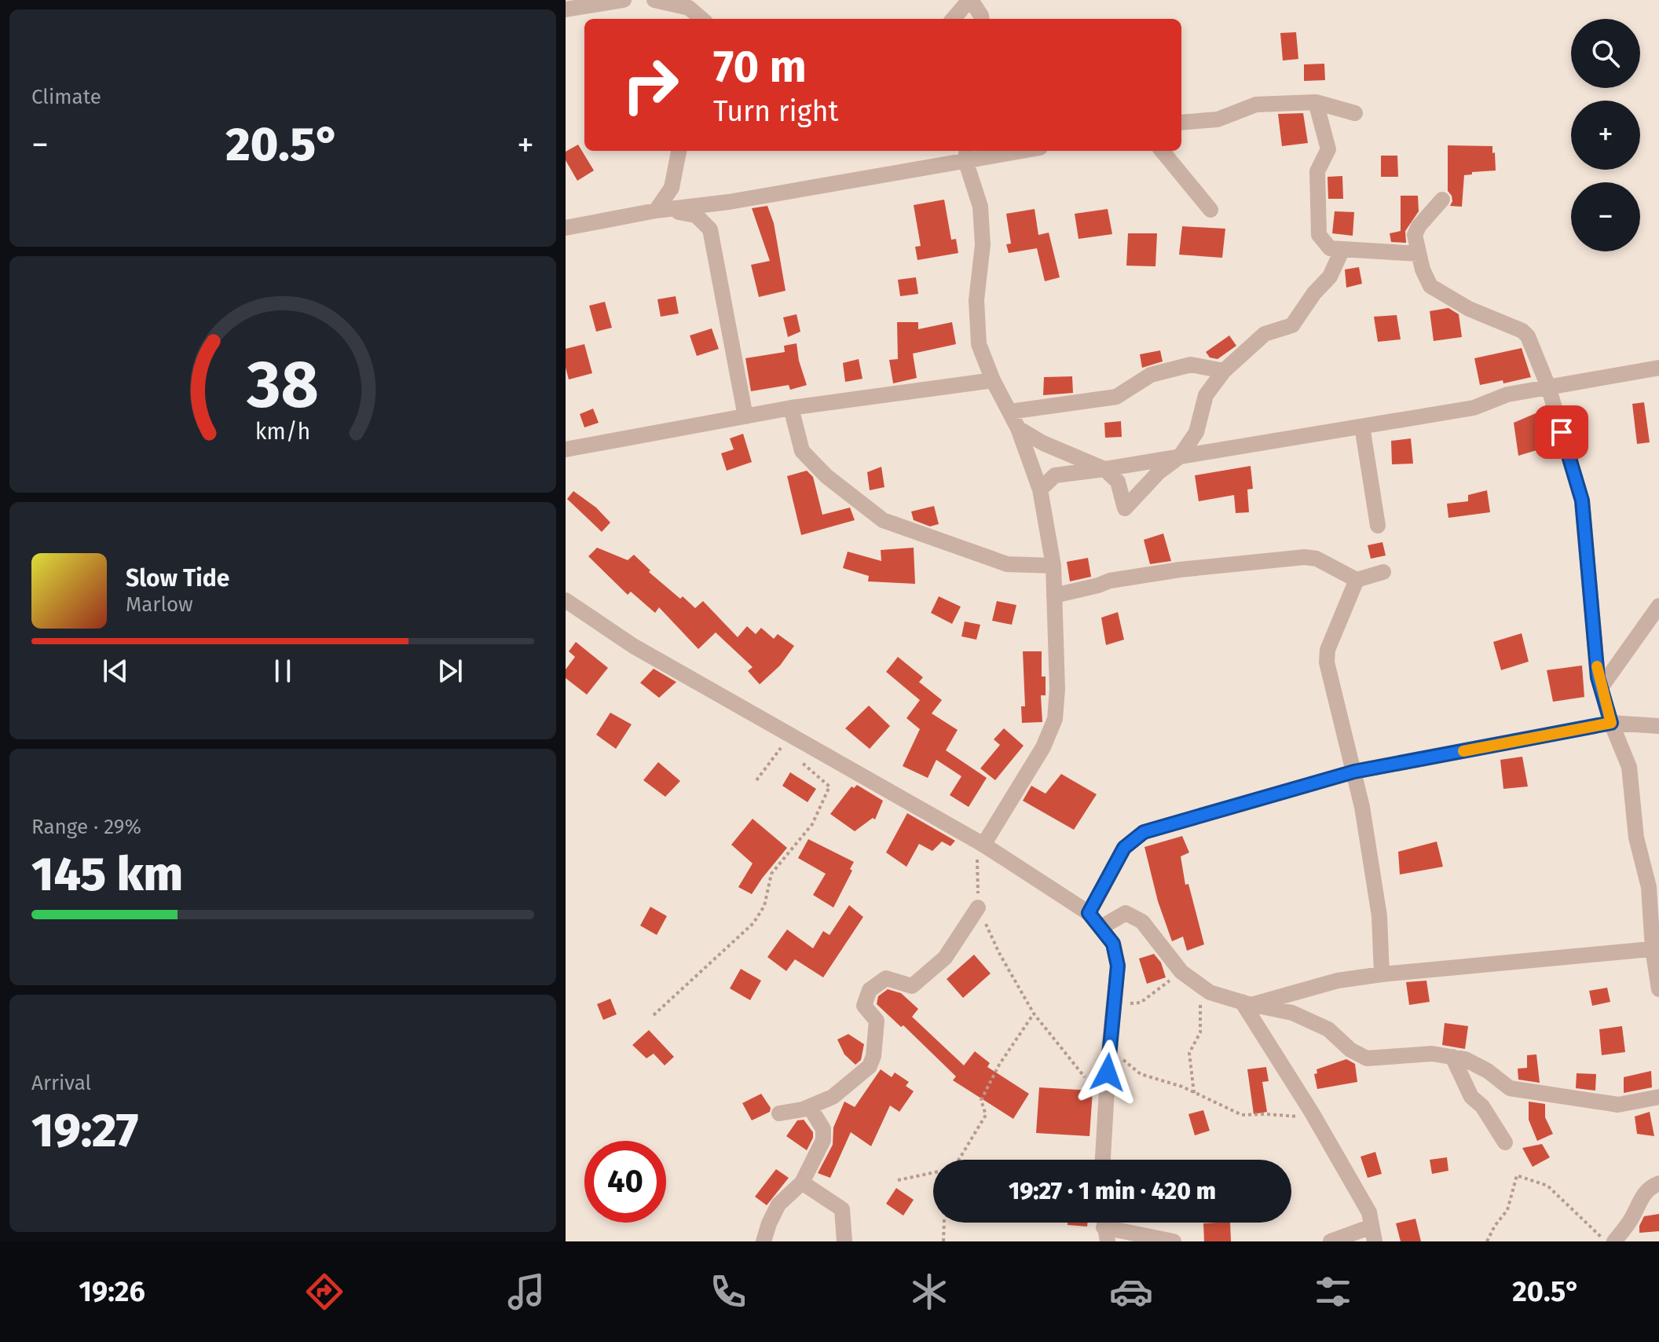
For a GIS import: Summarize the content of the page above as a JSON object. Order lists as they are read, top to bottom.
{
  "page": {
    "tile": [
      "Climate",
      ["Range · 29%", "145 km"],
      ["Arrival", "19:27"]
    ],
    "map_buttons": ["+", "−"],
    "turn": ["70 m", "Turn right"],
    "heat": ["−", "20.5°", "+"],
    "song": ["Slow Tide", "Marlow"],
    "limit": "40",
    "trip": "19:27 · 1 min · 420 m",
    "tabs": ["19:26", "20.5°"],
    "gauge": ["38", "km/h"]
  }
}
